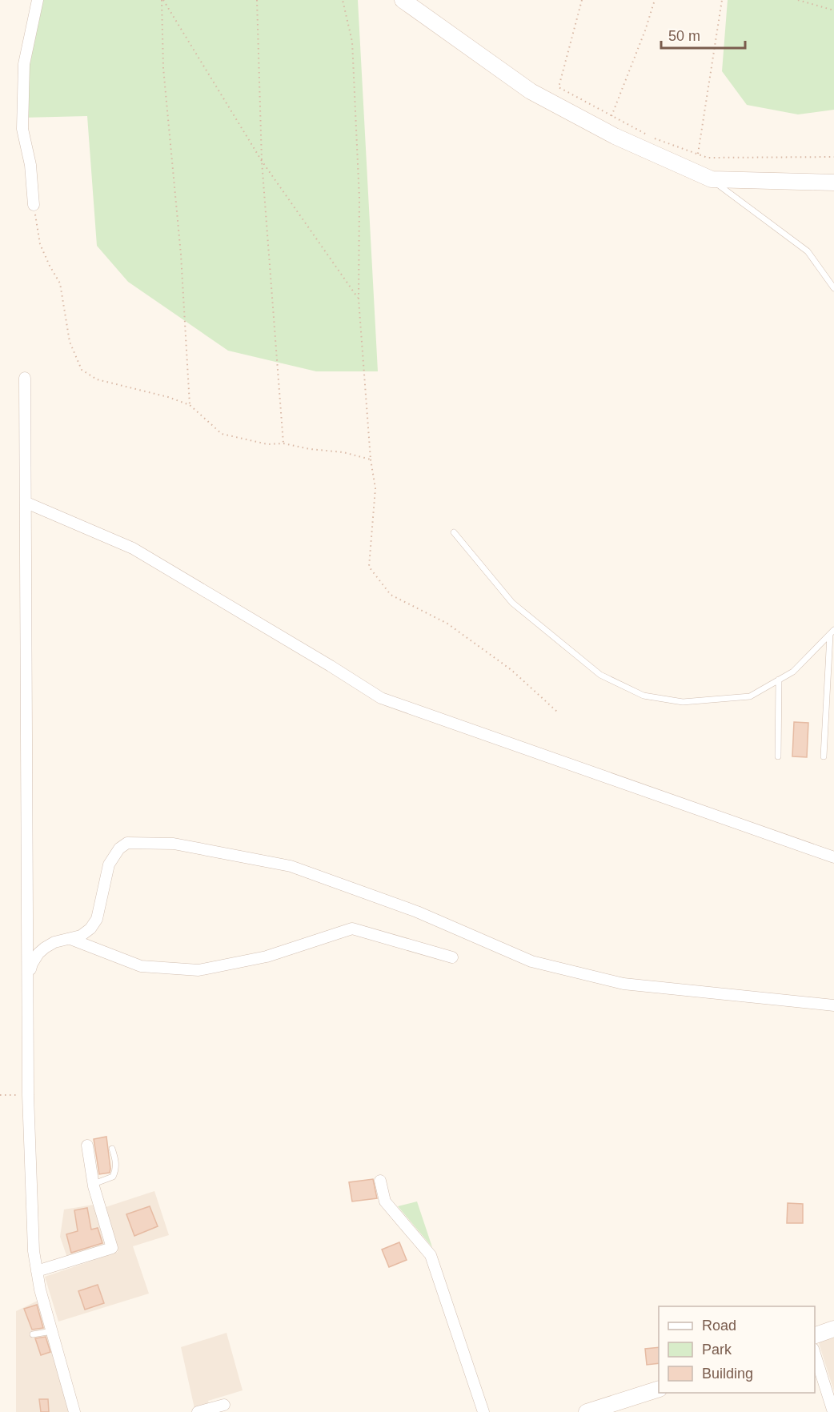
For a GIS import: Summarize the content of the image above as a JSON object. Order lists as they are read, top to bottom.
{
  "legend": ["Road", "Park", "Building"],
  "scale_bar": "50 m"
}
